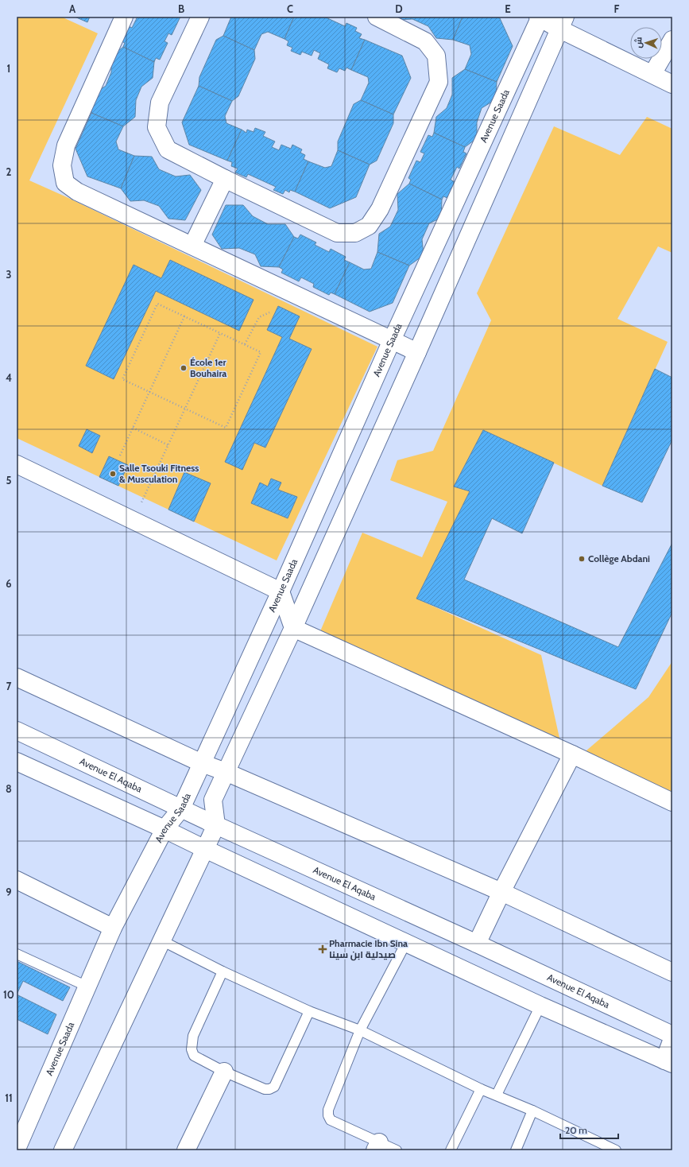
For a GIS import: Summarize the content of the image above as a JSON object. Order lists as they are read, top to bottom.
{
  "streets": {
    "street": ["Avenue Saada", "Avenue El Aqaba"]
  },
  "crossings": [
    ["Avenue Saada", "Avenue El Aqaba"]
  ],
  "places": {
    "other": ["École 1er Bouhaira", "Salle Tsouki Fitness & Musculation", "Collège Abdani"],
    "health": ["Pharmacie Ibn Sina صيدلية ابن سينا"]
  },
  "scale_bar": "20 m",
  "north": "left",
  "grid": {
    "columns": [
      "A",
      "B",
      "C",
      "D",
      "E",
      "F"
    ],
    "rows": [
      "1",
      "2",
      "3",
      "4",
      "5",
      "6",
      "7",
      "8",
      "9",
      "10",
      "11"
    ]
  }
}
